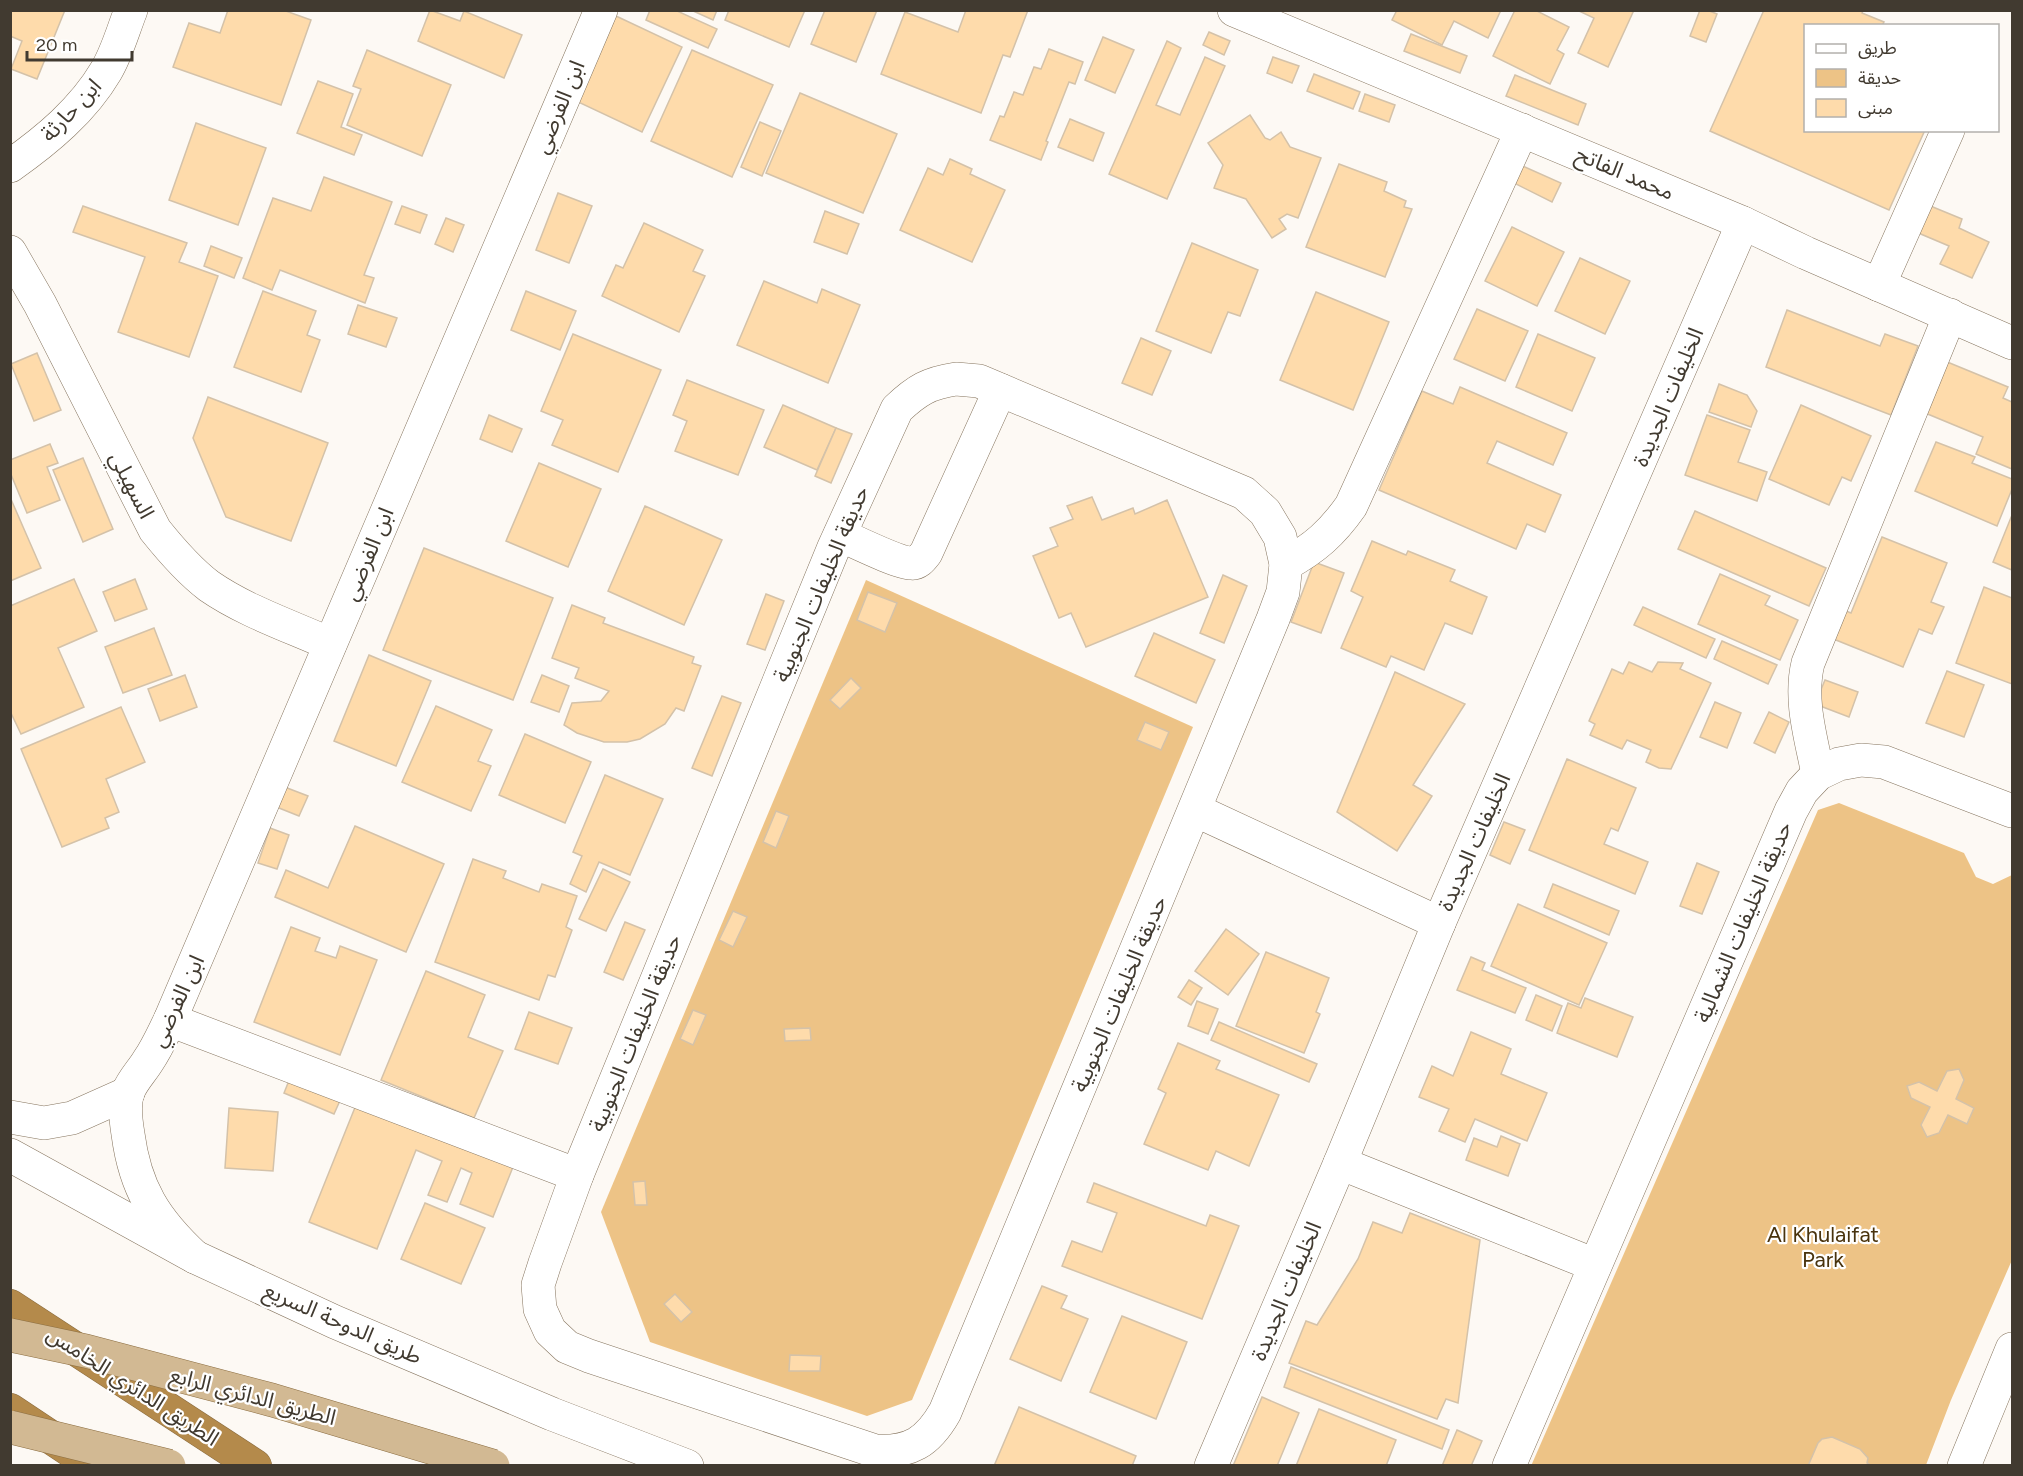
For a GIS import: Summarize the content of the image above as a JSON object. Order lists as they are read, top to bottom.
{
  "streets": {
    "highway": ["الطريق الدائري الخامس"],
    "main road": ["الطريق الدائري الرابع"],
    "street": [
      "ابن الفرضي",
      "ابن حارثة",
      "محمد الفاتح",
      "الخليفات الجديدة",
      "السهيلي",
      "حديقة الخليفات الجنوبية",
      "حديقة الخليفات الشمالية",
      "طريق الدوحة السريع"
    ]
  },
  "crossings": [
    ["ابن الفرضي", "السهيلي"],
    ["ابن الفرضي", "طريق الدوحة السريع"],
    ["محمد الفاتح", "الخليفات الجديدة"]
  ],
  "parks": ["Al Khulaifat Park"],
  "legend": ["طريق", "حديقة", "مبنى"],
  "scale_bar": "20 m"
}
